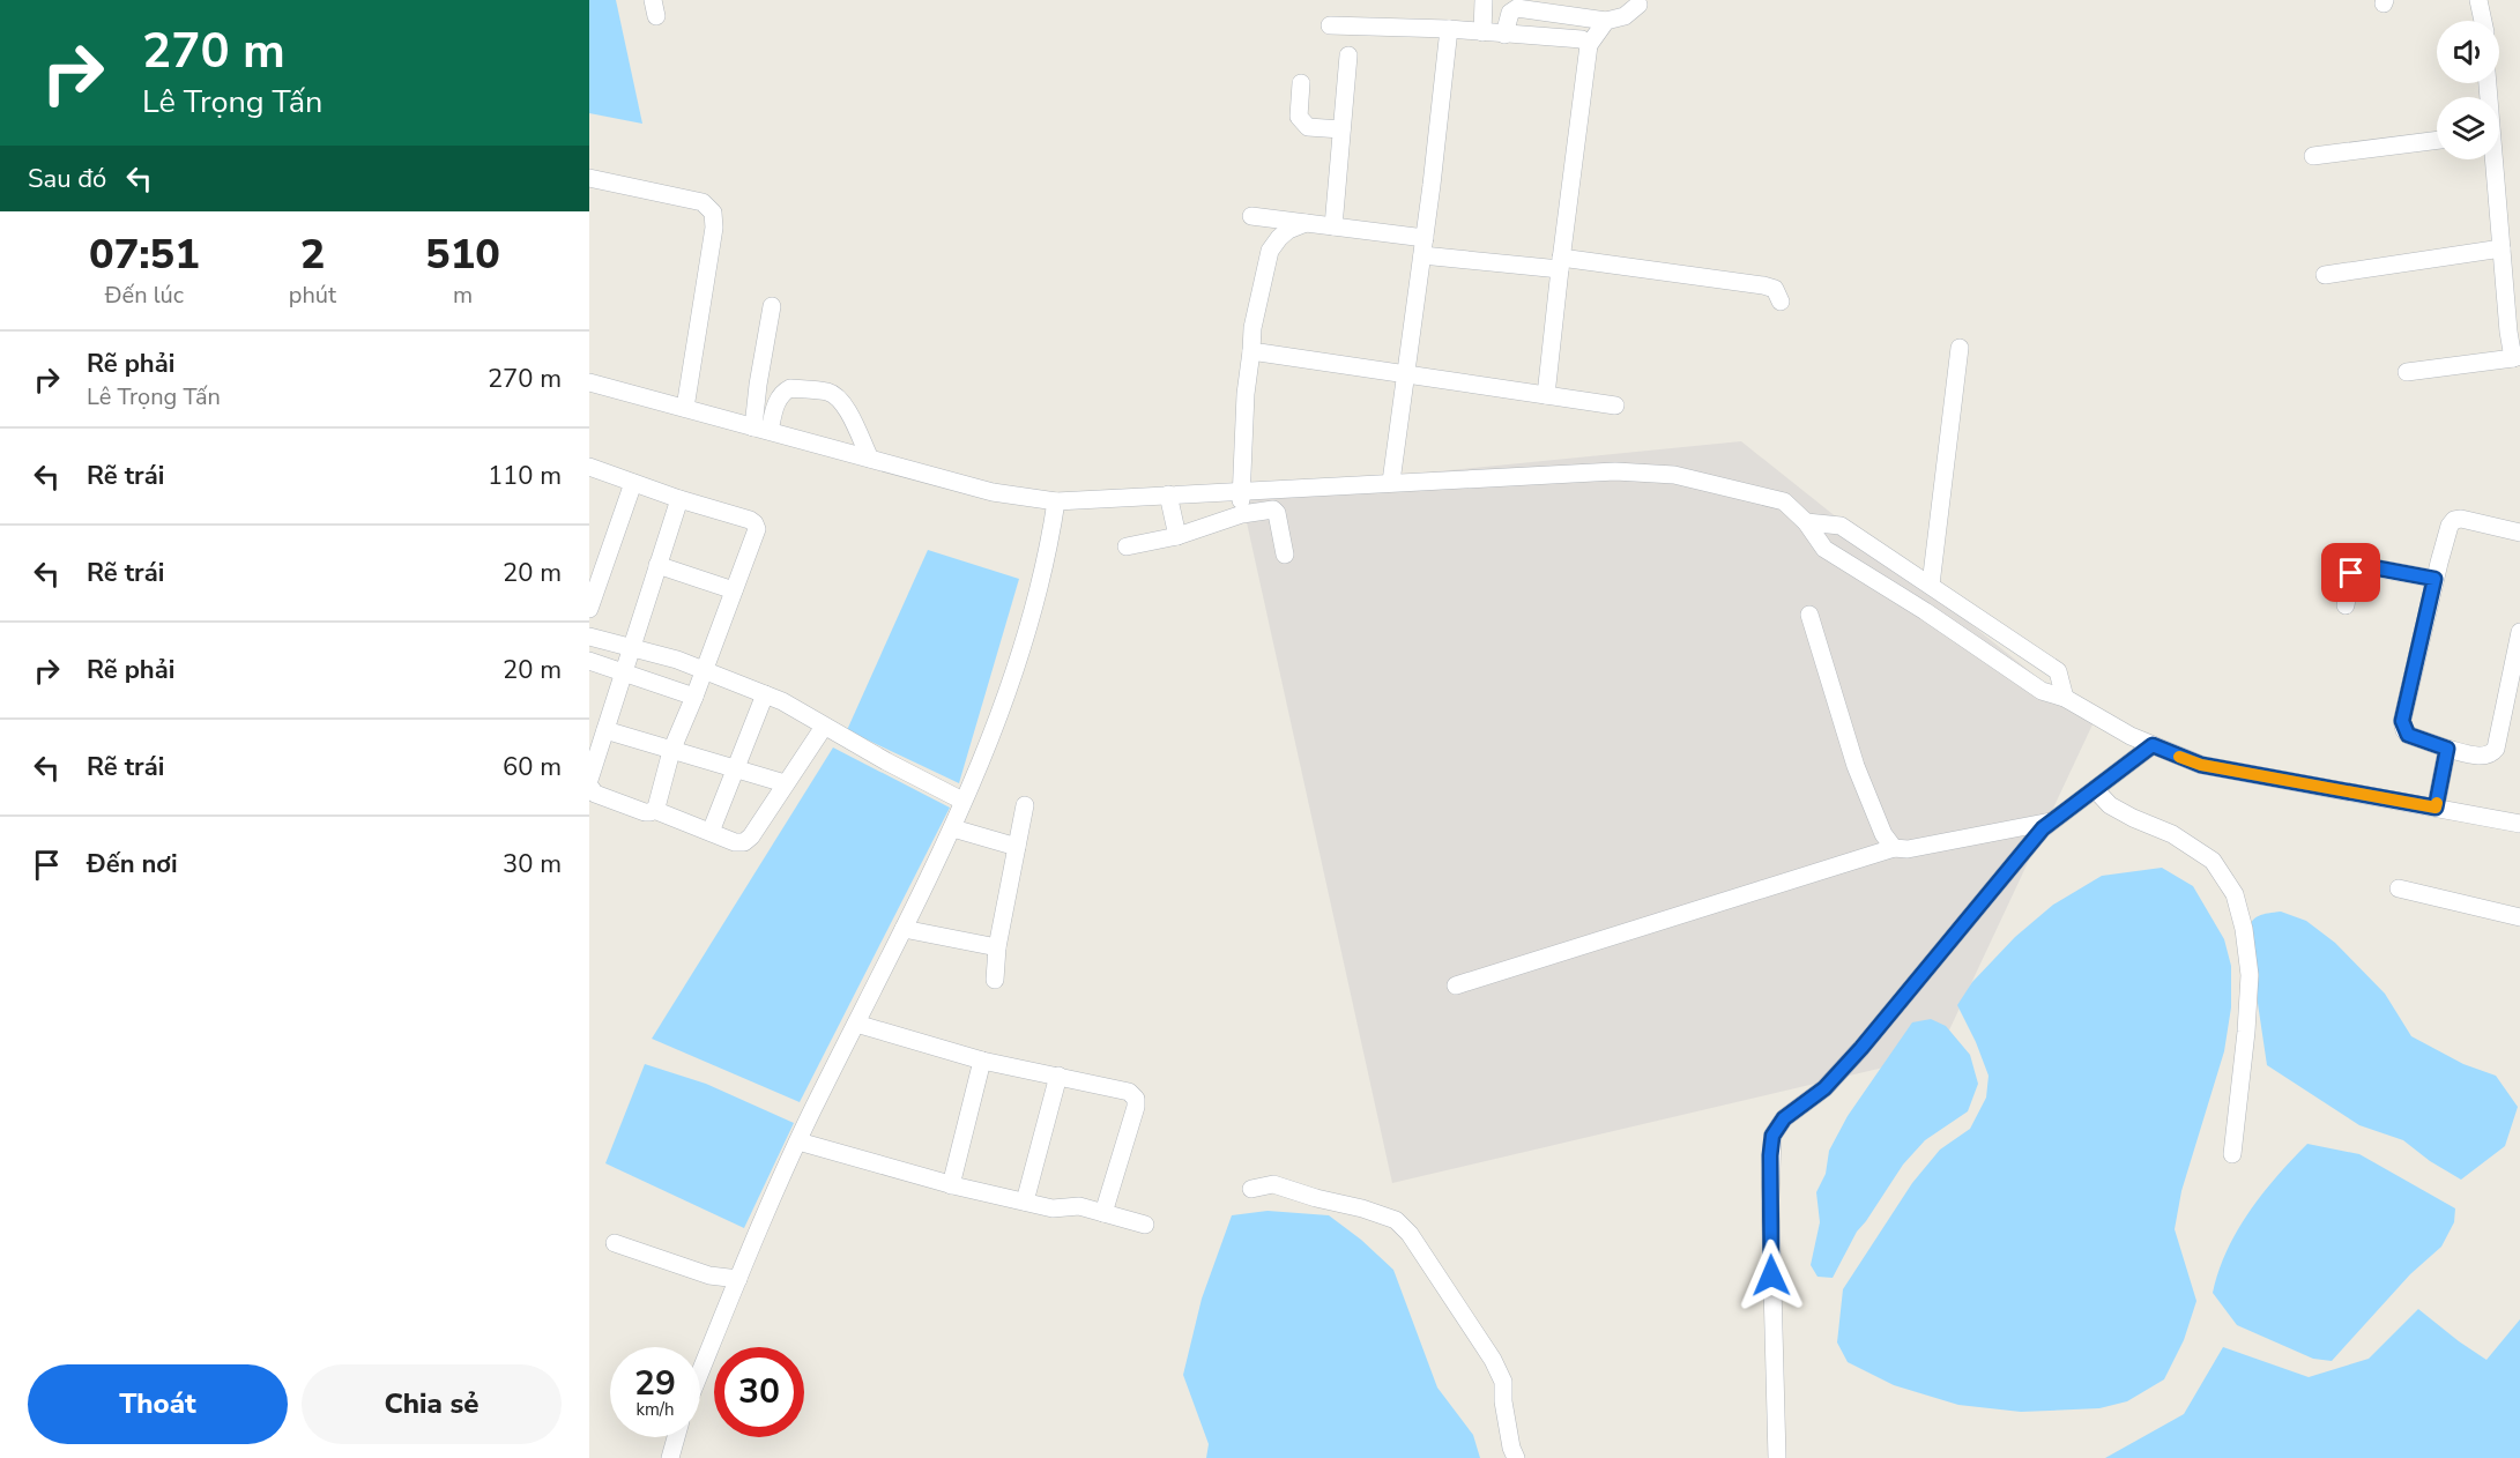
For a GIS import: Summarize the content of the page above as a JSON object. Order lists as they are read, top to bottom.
{
  "page": {
    "turn": ["270 m", "Lê Trọng Tấn"],
    "then": "Sau đó",
    "eta": [
      "07:51",
      "Đến lúc",
      "2",
      "phút",
      "510",
      "m"
    ],
    "list": [
      {
        "name": "Rẽ phải",
        "note": "Lê Trọng Tấn",
        "value": "270 m"
      },
      {
        "name": "Rẽ trái",
        "value": "110 m"
      },
      {
        "name": "Rẽ trái",
        "value": "20 m"
      },
      {
        "name": "Rẽ phải",
        "value": "20 m"
      },
      {
        "name": "Rẽ trái",
        "value": "60 m"
      },
      {
        "name": "Đến nơi",
        "value": "30 m"
      }
    ],
    "speed": "29 km/h",
    "limit": "30",
    "buttons": ["Thoát", "Chia sẻ"]
  }
}
